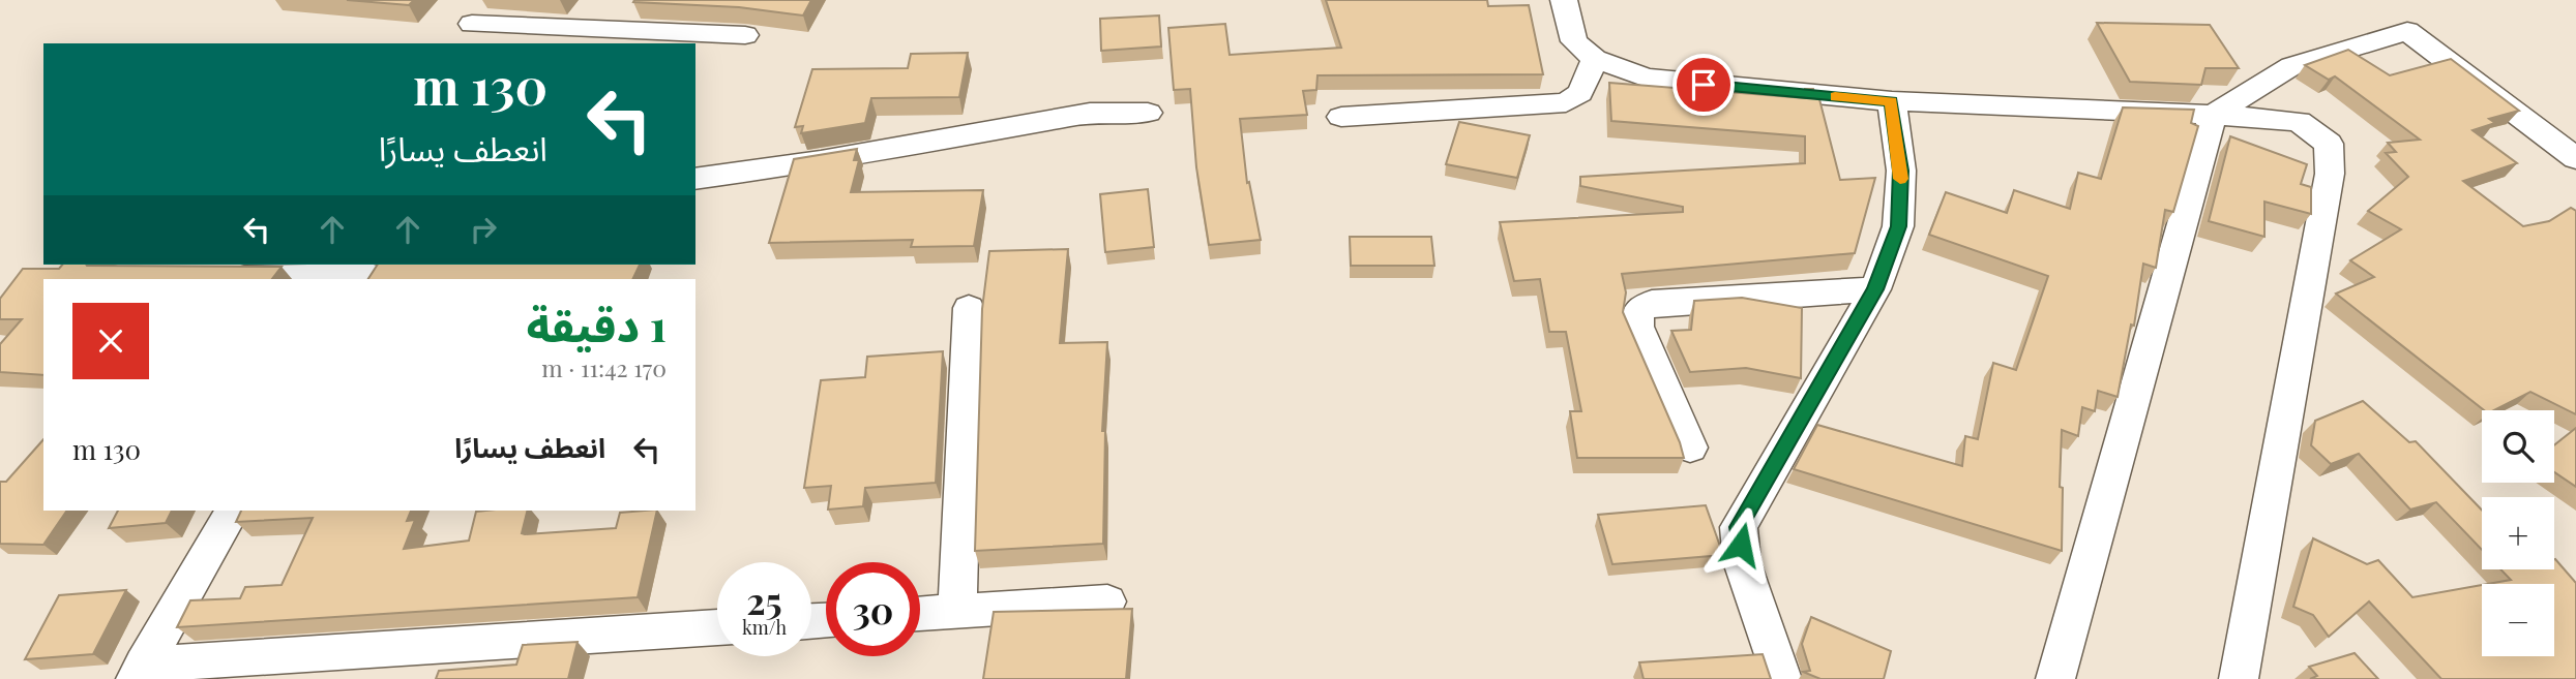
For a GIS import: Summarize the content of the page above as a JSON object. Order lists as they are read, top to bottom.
{
  "page": {
    "turn": ["130 m", "انعطف يسارًا"],
    "heading": ["1 دقيقة", "170 m · 11:42"],
    "list": [
      {
        "name": "انعطف يسارًا",
        "value": "130 m"
      }
    ],
    "map_buttons": ["+", "−"],
    "speed": "25 km/h",
    "limit": "30"
  }
}
